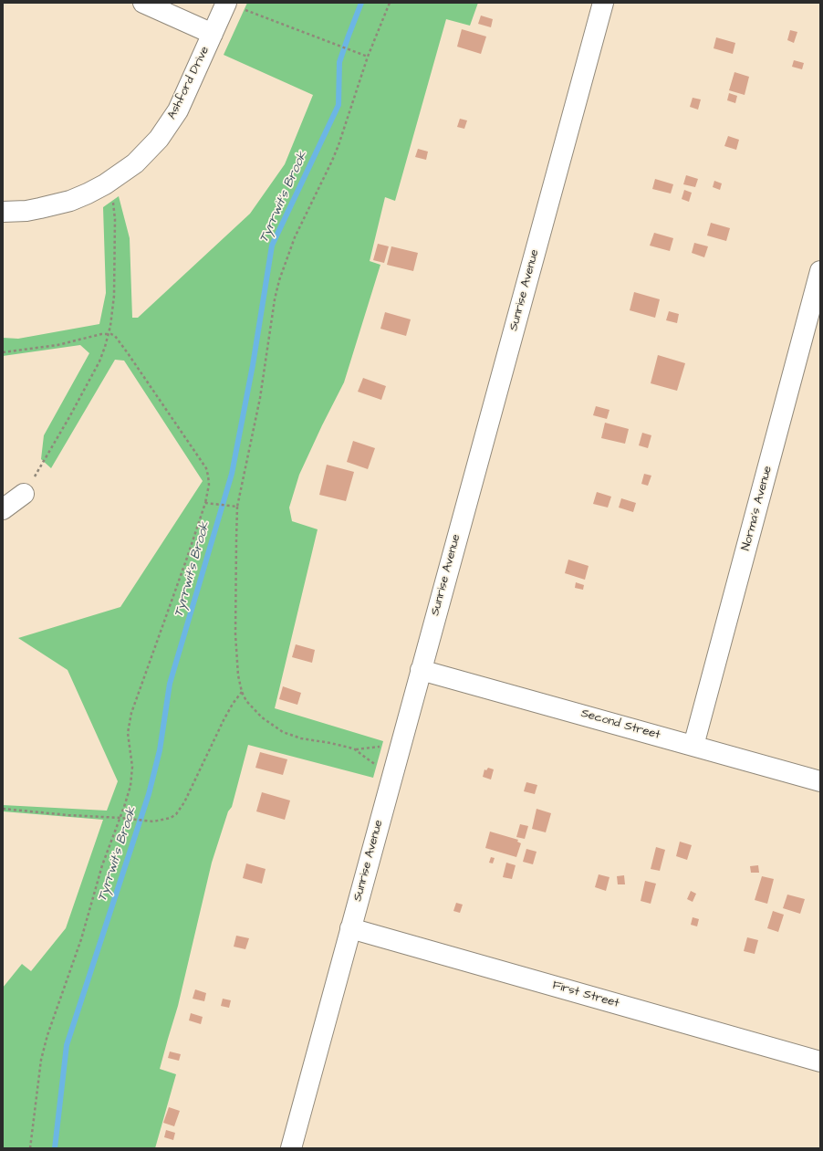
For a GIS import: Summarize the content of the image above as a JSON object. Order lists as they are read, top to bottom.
{
  "streets": {
    "street": [
      "Ashford Drive",
      "Sunrise Avenue",
      "Norma's Avenue",
      "Second Street",
      "First Street"
    ]
  },
  "crossings": [
    ["Sunrise Avenue", "Second Street"],
    ["Sunrise Avenue", "First Street"],
    ["Norma's Avenue", "Second Street"]
  ],
  "water": ["Tyrrwit's Brook"]
}
